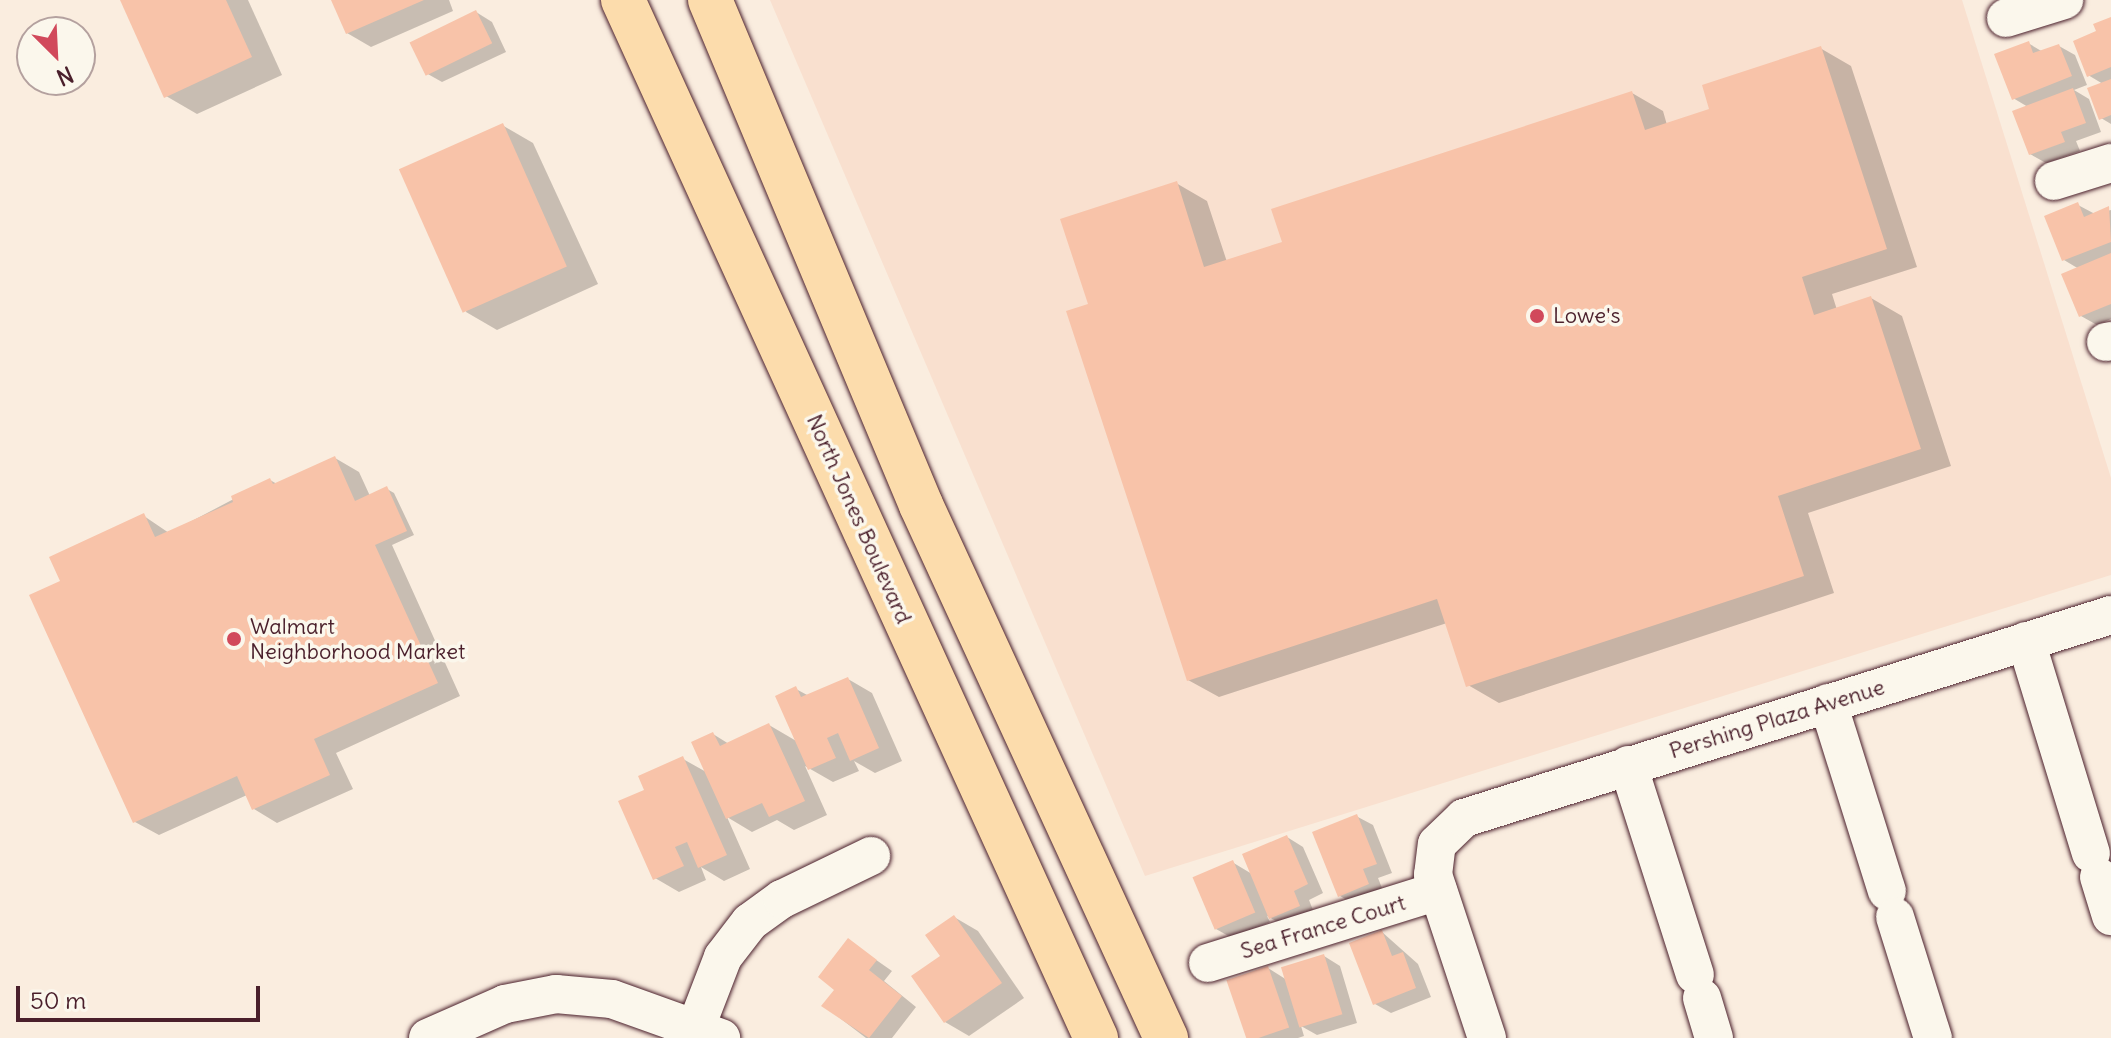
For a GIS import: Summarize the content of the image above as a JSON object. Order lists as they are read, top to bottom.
{
  "streets": {
    "main road": ["North Jones Boulevard"],
    "street": ["Pershing Plaza Avenue", "Sea France Court"]
  },
  "crossings": [
    ["Pershing Plaza Avenue", "Sea France Court"]
  ],
  "places": ["Lowe's", "Walmart Neighborhood Market"],
  "scale_bar": "50 m",
  "north": "bottom right"
}
